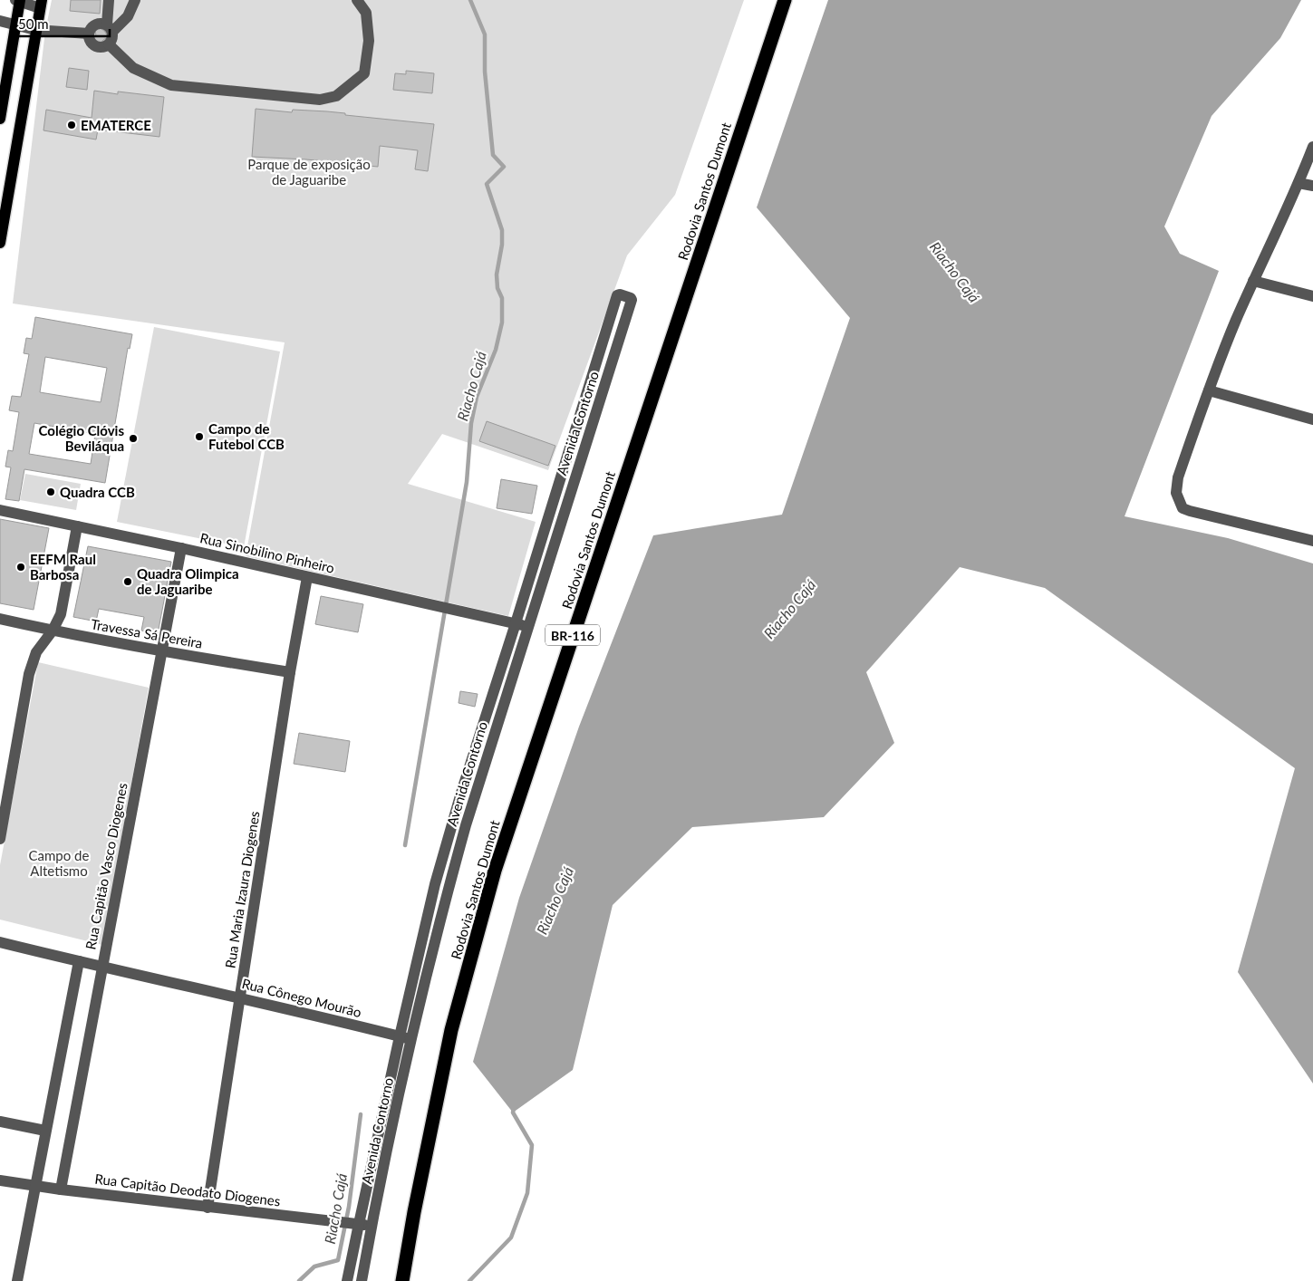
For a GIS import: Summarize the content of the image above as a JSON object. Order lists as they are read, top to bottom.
{
  "streets": {
    "highway": ["Rodovia Santos Dumont", "BR-116"],
    "street": [
      "Avenida Contorno",
      "Rua Sinobilino Pinheiro",
      "Travessa Sá Pereira",
      "Rua Capitão Vasco Diogenes",
      "Rua Maria Izaura Diogenes",
      "Rua Cônego Mourão",
      "Rua Capitão Deodato Diogenes"
    ]
  },
  "crossings": [
    ["Avenida Contorno", "Rua Sinobilino Pinheiro"],
    ["Avenida Contorno", "Rua Cônego Mourão"],
    ["Avenida Contorno", "Rua Capitão Deodato Diogenes"],
    ["Rua Sinobilino Pinheiro", "Rua Capitão Vasco Diogenes"],
    ["Rua Sinobilino Pinheiro", "Rua Maria Izaura Diogenes"],
    ["Travessa Sá Pereira", "Rua Capitão Vasco Diogenes"],
    ["Travessa Sá Pereira", "Rua Maria Izaura Diogenes"],
    ["Rua Capitão Vasco Diogenes", "Rua Cônego Mourão"],
    ["Rua Capitão Vasco Diogenes", "Rua Capitão Deodato Diogenes"],
    ["Rua Maria Izaura Diogenes", "Rua Cônego Mourão"],
    ["Rua Maria Izaura Diogenes", "Rua Capitão Deodato Diogenes"]
  ],
  "water": ["Riacho Cajá"],
  "parks": ["Parque de exposição de Jaguaribe", "Campo de Altetismo"],
  "places": [
    "EMATERCE",
    "Campo de Futebol CCB",
    "Colégio Clóvis Beviláqua",
    "Quadra CCB",
    "EEFM Raul Barbosa",
    "Quadra Olimpica de Jaguaribe"
  ],
  "scale_bar": "50 m"
}
